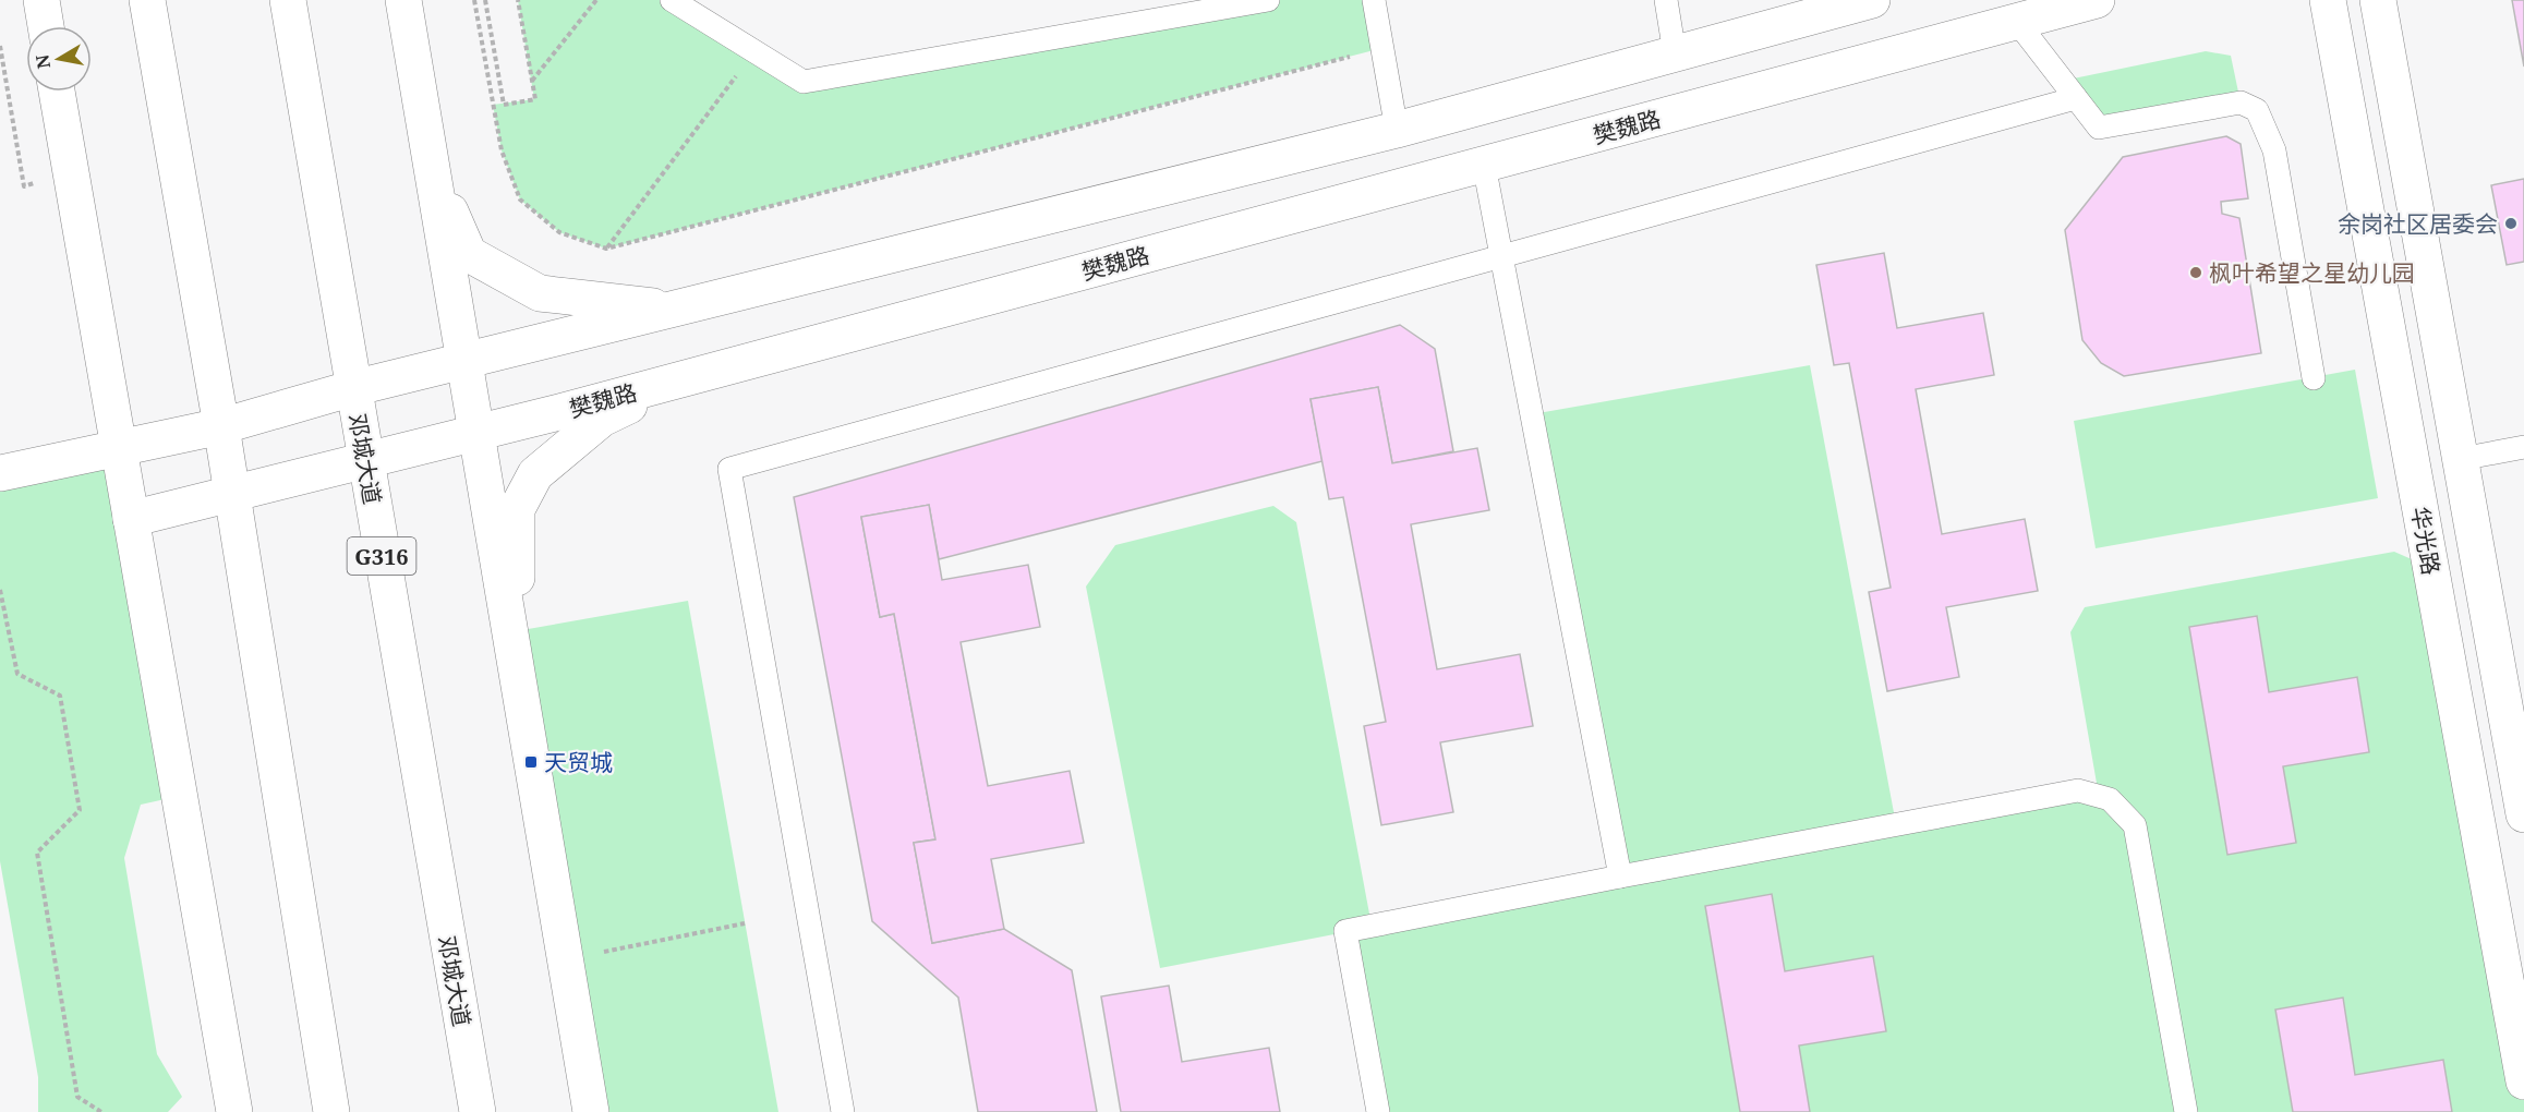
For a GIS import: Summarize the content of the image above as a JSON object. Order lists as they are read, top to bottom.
{
  "streets": {
    "main road": [
      "樊魏路",
      "邓城大道",
      "华光路",
      "G316"
    ]
  },
  "crossings": [
    ["樊魏路", "邓城大道"]
  ],
  "places": {
    "other": ["余岗社区居委会", "枫叶希望之星幼儿园"],
    "transit": ["天贸城"]
  },
  "north": "left"
}
